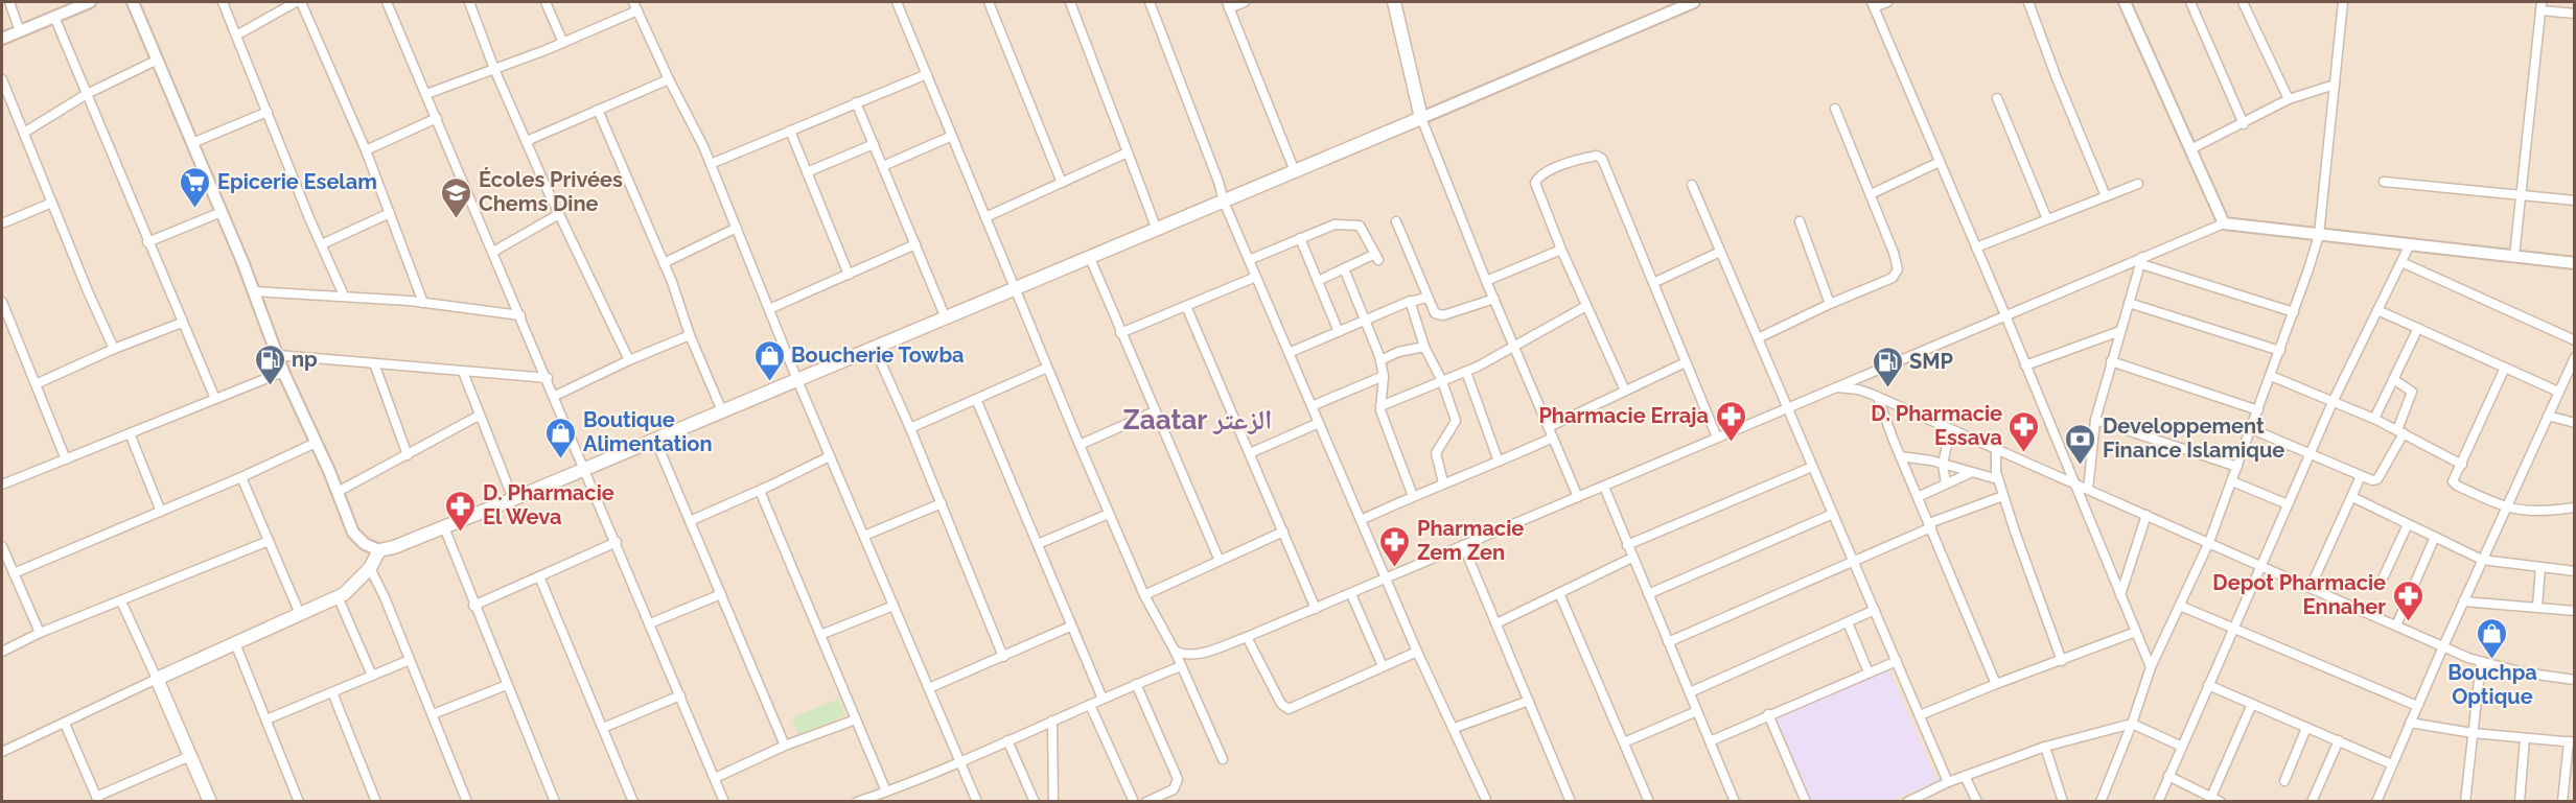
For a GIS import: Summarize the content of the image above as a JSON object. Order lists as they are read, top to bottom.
{
  "districts": ["Zaatar الزعتر"],
  "places": {
    "supermarket": ["Epicerie Eselam"],
    "school or university": ["Écoles Privées Chems Dine"],
    "shop": ["Boucherie Towba", "Boutique Alimentation", "Bouchpa Optique"],
    "fuel station": ["np", "SMP"],
    "pharmacy": [
      "Pharmacie Erraja",
      "D. Pharmacie Essava",
      "D. Pharmacie El Weva",
      "Pharmacie Zem Zen",
      "Depot Pharmacie Ennaher"
    ],
    "bank": ["Developpement Finance Islamique"]
  }
}
